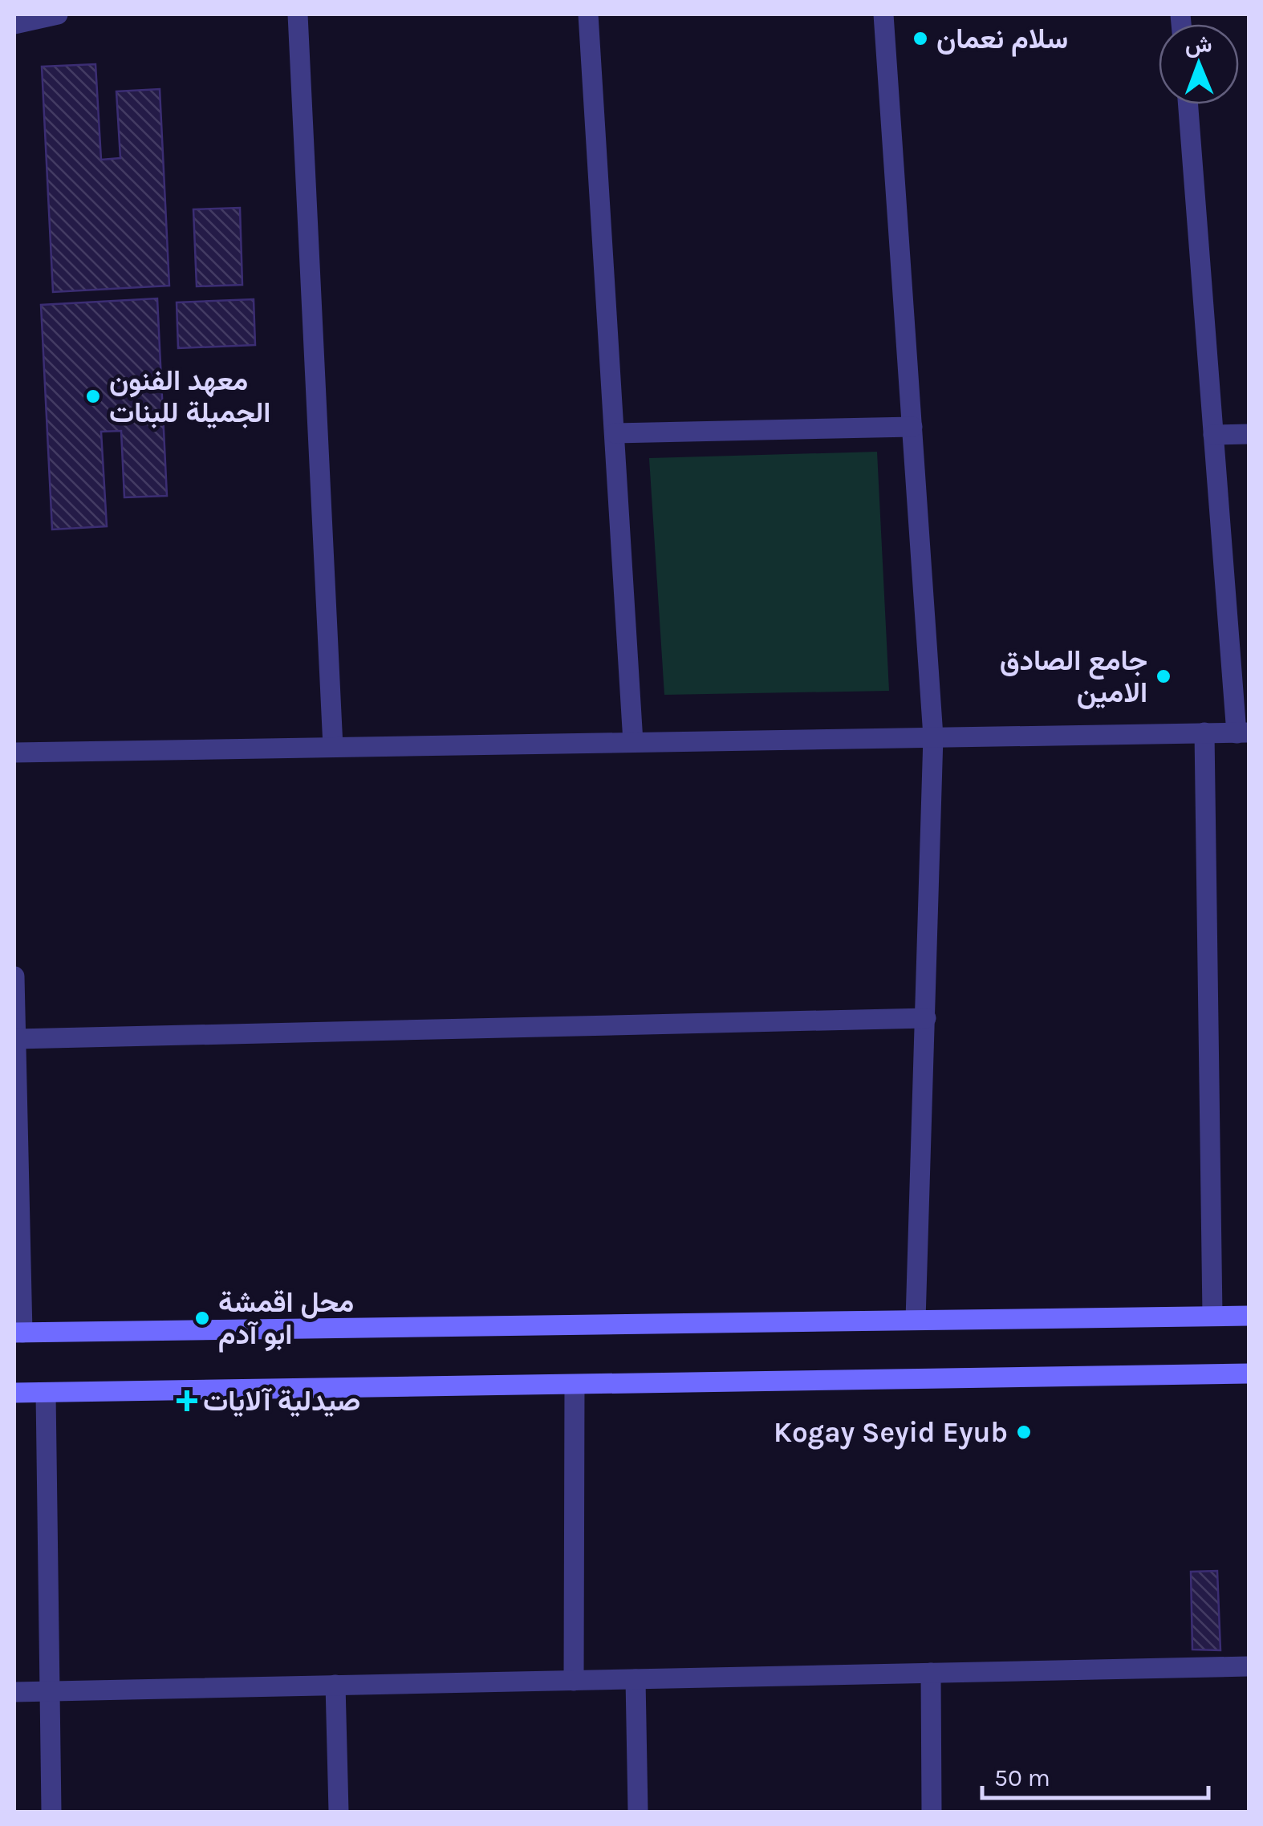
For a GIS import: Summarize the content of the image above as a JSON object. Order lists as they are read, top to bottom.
{
  "places": {
    "other": [
      "سلام نعمان",
      "معهد الفنون الجميلة للبنات",
      "جامع الصادق الامين",
      "محل اقمشة ابو آدم",
      "Kogay Seyid Eyub"
    ],
    "health": ["صيدلية آلايات"]
  },
  "scale_bar": "50 m",
  "north": "top"
}
